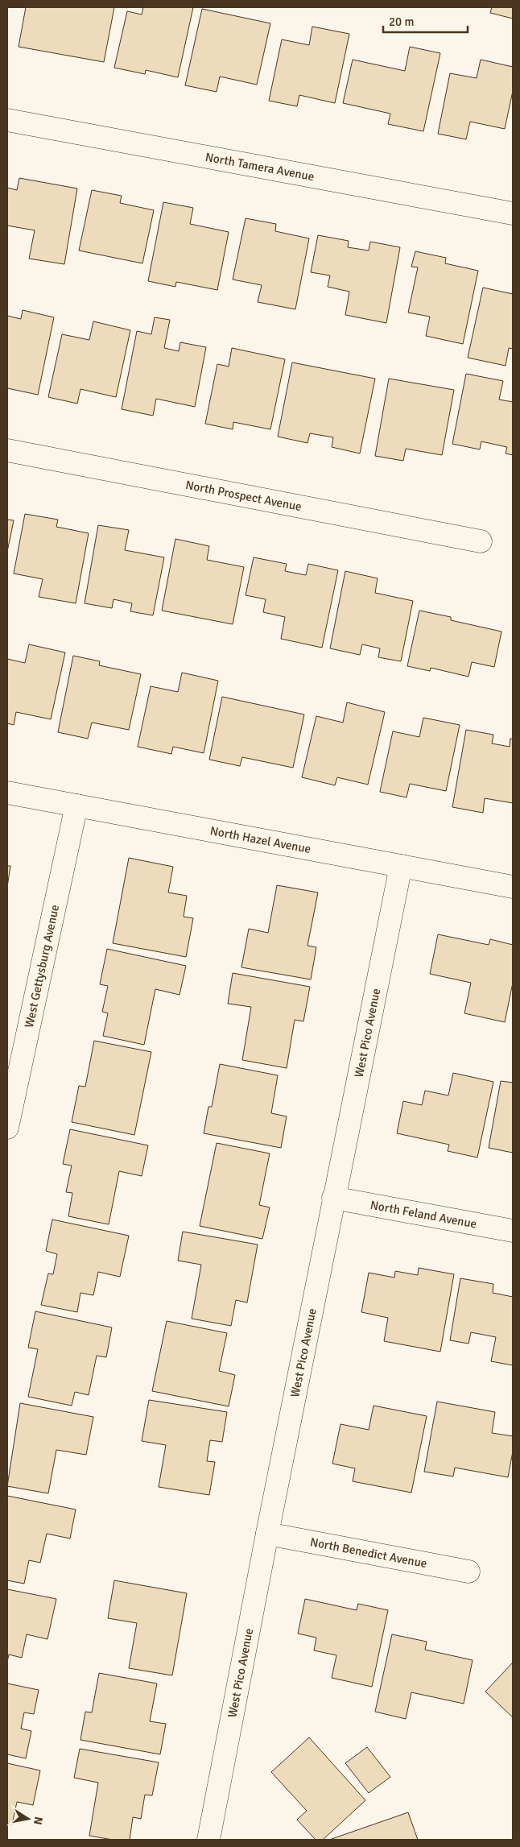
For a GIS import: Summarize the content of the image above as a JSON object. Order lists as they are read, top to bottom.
{
  "streets": {
    "street": [
      "North Tamera Avenue",
      "North Prospect Avenue",
      "North Hazel Avenue",
      "West Gettysburg Avenue",
      "West Pico Avenue",
      "North Feland Avenue",
      "North Benedict Avenue"
    ]
  },
  "crossings": [
    ["North Hazel Avenue", "West Gettysburg Avenue"],
    ["North Hazel Avenue", "West Pico Avenue"],
    ["West Pico Avenue", "North Feland Avenue"],
    ["West Pico Avenue", "North Benedict Avenue"]
  ],
  "scale_bar": "20 m",
  "north": "right"
}
